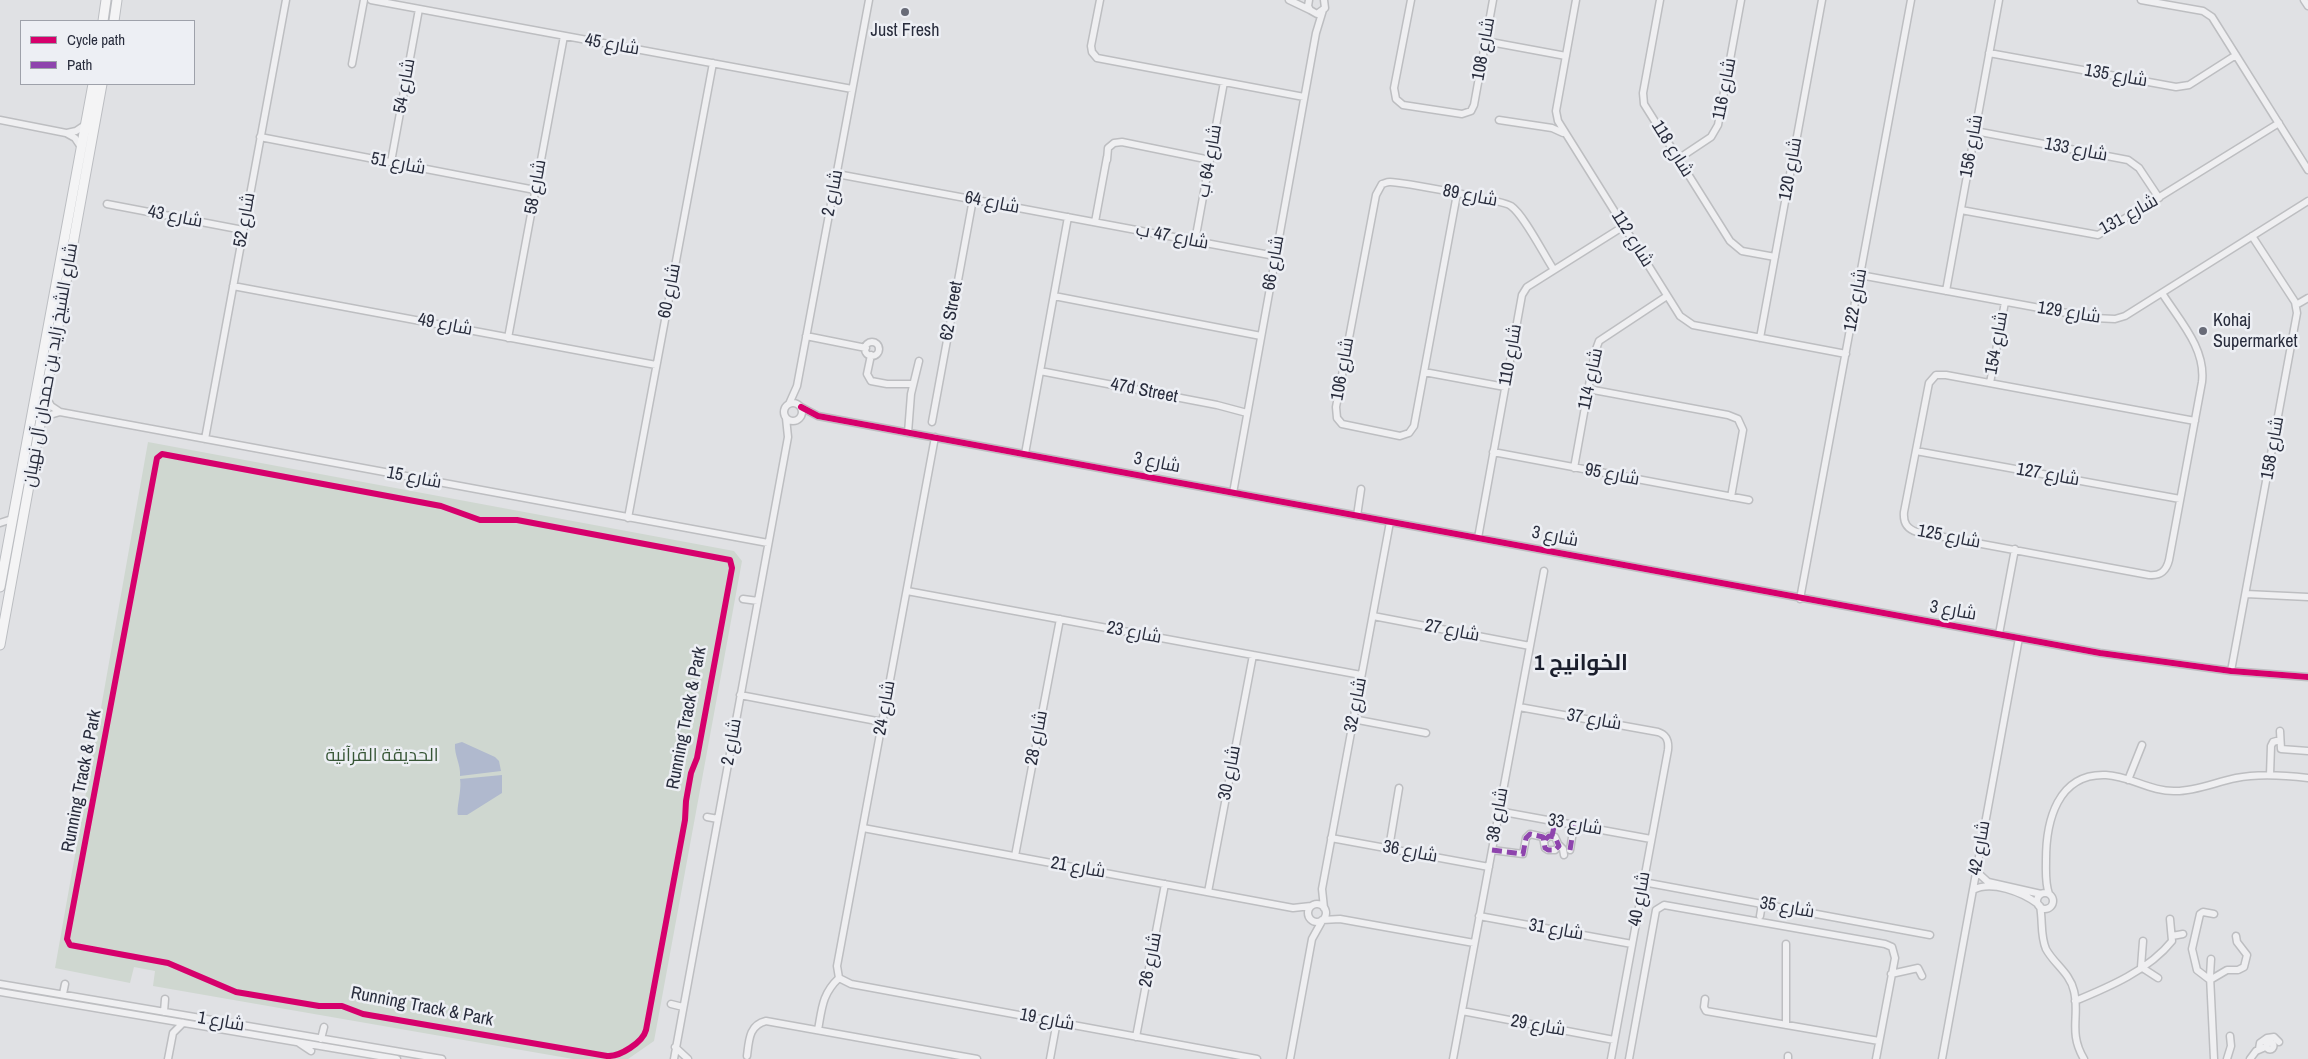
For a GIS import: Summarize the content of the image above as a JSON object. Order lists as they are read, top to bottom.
{
  "streets": {
    "main road": ["شارع الشيخ زايد بن حمدان آل نهيان"],
    "street": [
      "شارع 45",
      "شارع 108",
      "شارع 135",
      "شارع 54",
      "شارع 116",
      "شارع 156",
      "شارع 118",
      "شارع 133",
      "شارع 64 ب",
      "شارع 51",
      "شارع 120",
      "شارع 58",
      "شارع 2",
      "شارع 89",
      "شارع 64",
      "شارع 131",
      "شارع 43",
      "شارع 52",
      "شارع 47 ب",
      "شارع 112",
      "شارع 66",
      "شارع 60",
      "شارع 122",
      "62 Street",
      "شارع 129",
      "شارع 49",
      "شارع 154",
      "شارع 110",
      "شارع 106",
      "شارع 114",
      "47d Street",
      "شارع 158",
      "شارع 3",
      "شارع 95",
      "شارع 127",
      "شارع 15",
      "شارع 125",
      "شارع 27",
      "شارع 23",
      "شارع 32",
      "شارع 24",
      "شارع 37",
      "شارع 28",
      "شارع 30",
      "شارع 38",
      "شارع 33",
      "شارع 42",
      "شارع 36",
      "شارع 21",
      "شارع 40",
      "شارع 35",
      "شارع 31",
      "شارع 26",
      "شارع 19",
      "شارع 1",
      "شارع 29"
    ],
    "cycle path": ["Running Track & Park"]
  },
  "crossings": [
    ["شارع 45", "شارع 54"],
    ["شارع 45", "شارع 58"],
    ["شارع 45", "شارع 2"],
    ["شارع 45", "شارع 60"],
    ["شارع 135", "شارع 156"],
    ["شارع 54", "شارع 51"],
    ["شارع 116", "شارع 118"],
    ["شارع 156", "شارع 133"],
    ["شارع 156", "شارع 131"],
    ["شارع 156", "شارع 129"],
    ["شارع 118", "شارع 120"],
    ["شارع 133", "شارع 131"],
    ["شارع 64 ب", "شارع 47 ب"],
    ["شارع 51", "شارع 58"],
    ["شارع 51", "شارع 52"],
    ["شارع 120", "شارع 112"],
    ["شارع 58", "شارع 49"],
    ["شارع 2", "شارع 64"],
    ["شارع 2", "شارع 3"],
    ["شارع 2", "شارع 15"],
    ["شارع 89", "شارع 110"],
    ["شارع 89", "شارع 106"],
    ["شارع 64", "شارع 47 ب"],
    ["شارع 64", "62 Street"],
    ["شارع 43", "شارع 52"],
    ["شارع 52", "شارع 49"],
    ["شارع 52", "شارع 15"],
    ["شارع 47 ب", "شارع 66"],
    ["شارع 112", "شارع 122"],
    ["شارع 112", "شارع 110"],
    ["شارع 112", "شارع 114"],
    ["شارع 66", "47d Street"],
    ["شارع 66", "شارع 3"],
    ["شارع 60", "شارع 49"],
    ["شارع 60", "شارع 15"],
    ["شارع 122", "شارع 129"],
    ["شارع 122", "شارع 3"],
    ["شارع 129", "شارع 154"],
    ["شارع 129", "شارع 125"],
    ["شارع 154", "شارع 125"],
    ["شارع 110", "شارع 3"],
    ["شارع 110", "شارع 95"],
    ["شارع 114", "شارع 95"],
    ["شارع 158", "شارع 3"],
    ["شارع 3", "شارع 32"],
    ["شارع 3", "شارع 24"],
    ["شارع 3", "شارع 42"],
    ["شارع 127", "شارع 125"],
    ["شارع 27", "شارع 32"],
    ["شارع 27", "شارع 38"],
    ["شارع 23", "شارع 32"],
    ["شارع 23", "شارع 24"],
    ["شارع 23", "شارع 28"],
    ["شارع 23", "شارع 30"],
    ["شارع 32", "شارع 36"],
    ["شارع 32", "شارع 21"],
    ["شارع 24", "شارع 21"],
    ["شارع 24", "شارع 19"],
    ["شارع 37", "شارع 38"],
    ["شارع 37", "شارع 40"],
    ["شارع 28", "شارع 21"],
    ["شارع 30", "شارع 21"],
    ["شارع 38", "شارع 33"],
    ["شارع 38", "شارع 36"],
    ["شارع 38", "شارع 31"],
    ["شارع 38", "شارع 29"],
    ["شارع 33", "شارع 40"],
    ["شارع 21", "شارع 26"],
    ["شارع 40", "شارع 35"],
    ["شارع 40", "شارع 31"],
    ["شارع 40", "شارع 29"],
    ["شارع 26", "شارع 19"]
  ],
  "districts": ["الخوانيج 1"],
  "parks": ["الحديقة القرآنية"],
  "places": ["Just Fresh", "Kohaj Supermarket"],
  "legend": ["Cycle path", "Path"]
}
